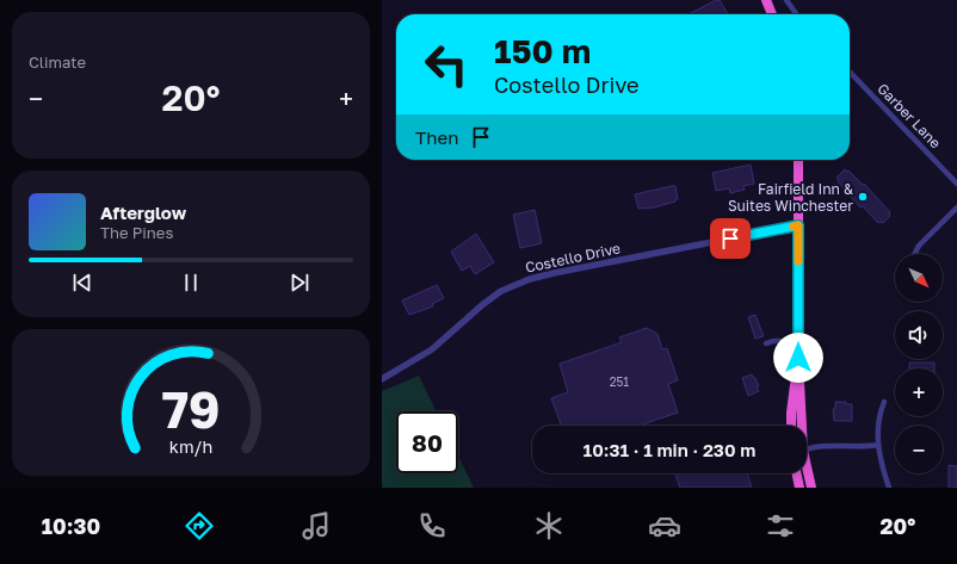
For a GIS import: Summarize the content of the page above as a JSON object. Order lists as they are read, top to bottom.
{
  "streets": {
    "street": ["Garber Lane", "Costello Drive"]
  },
  "places": ["Fairfield Inn & Suites Winchester"],
  "house_numbers": ["251"],
  "north": "bottom right",
  "page": {
    "tile": "Climate",
    "turn": ["150 m", "Costello Drive"],
    "heat": ["−", "20°", "+"],
    "then": "Then",
    "song": ["Afterglow", "The Pines"],
    "map_buttons": ["+", "−"],
    "limit": "80",
    "trip": "10:31 · 1 min · 230 m",
    "tabs": ["10:30", "20°"],
    "gauge": ["79", "km/h"]
  }
}
